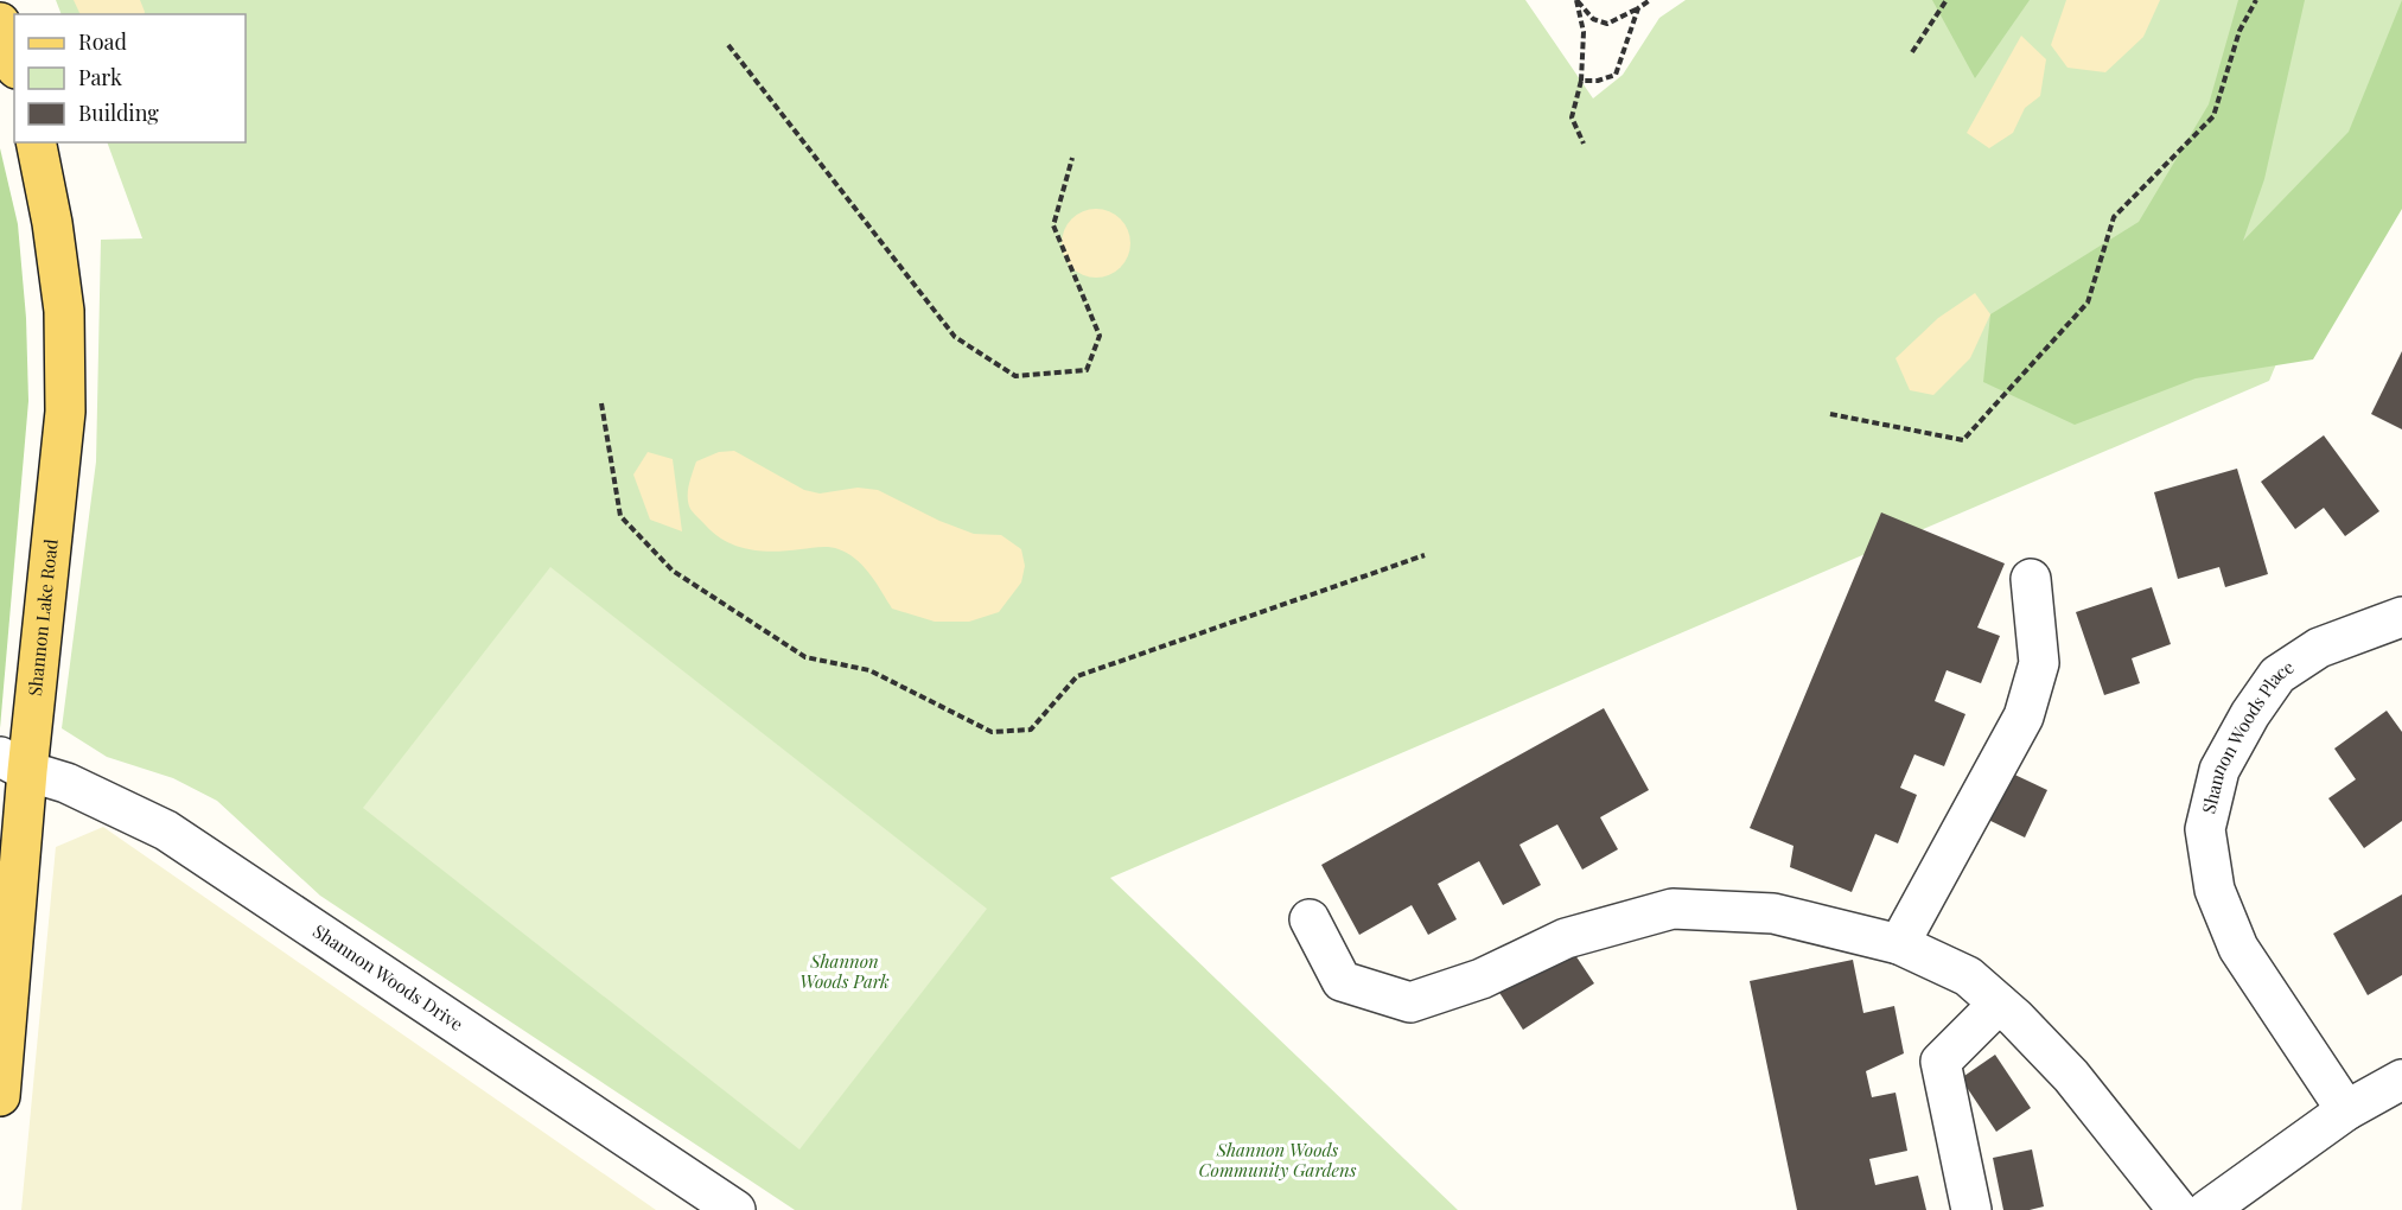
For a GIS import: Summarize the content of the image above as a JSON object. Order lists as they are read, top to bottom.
{
  "streets": {
    "main road": ["Shannon Lake Road"],
    "street": ["Shannon Woods Place", "Shannon Woods Drive"]
  },
  "crossings": [
    ["Shannon Lake Road", "Shannon Woods Drive"]
  ],
  "parks": ["Shannon Woods Park", "Shannon Woods Community Gardens"],
  "legend": ["Road", "Park", "Building"]
}
